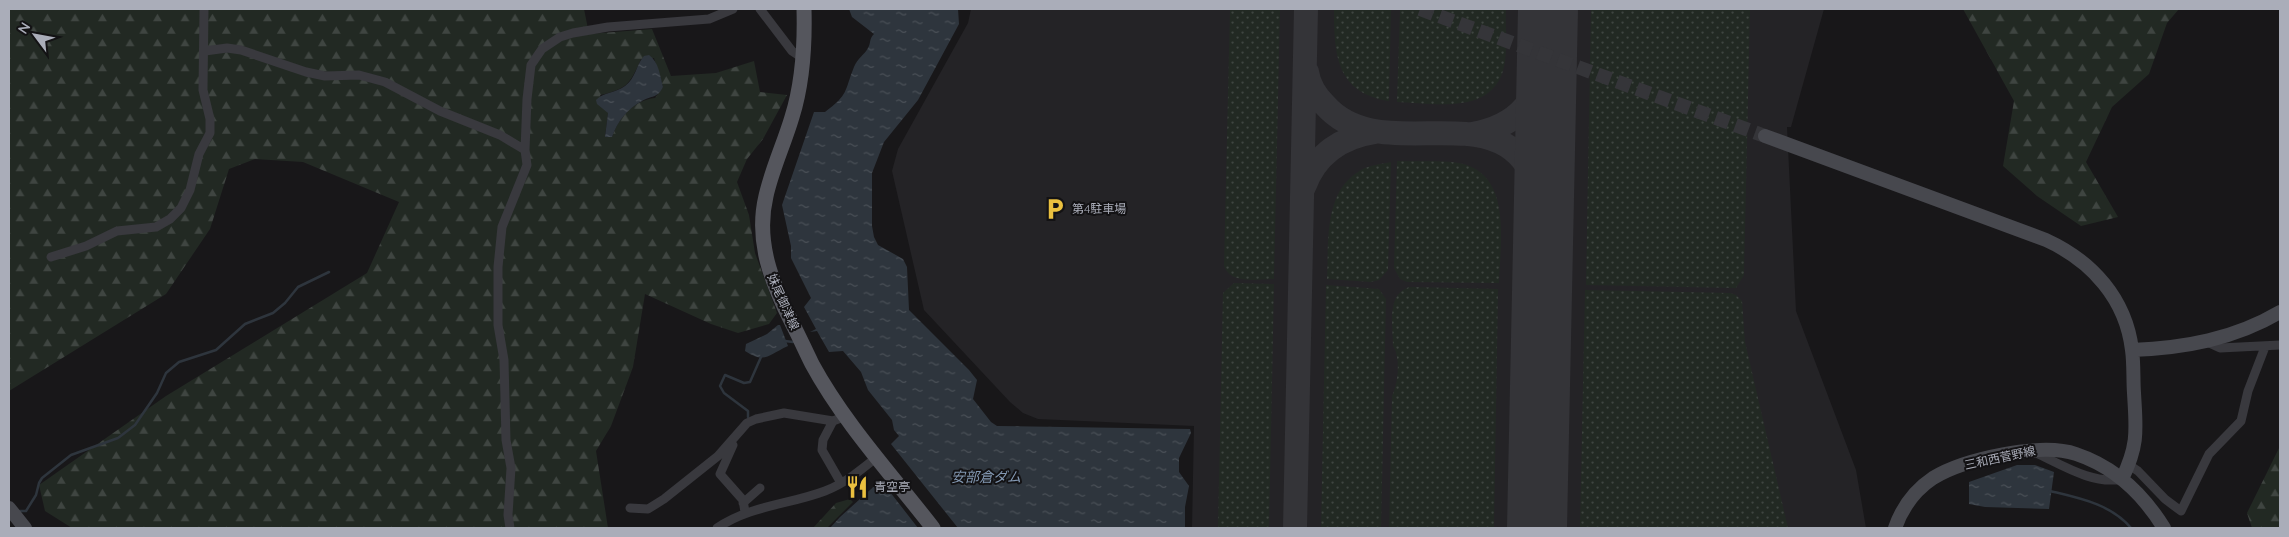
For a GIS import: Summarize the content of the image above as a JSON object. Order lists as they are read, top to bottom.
{
  "streets": {
    "main road": ["妹尾御津線"],
    "street": ["三和西菅野線"]
  },
  "water": ["安部倉ダム"],
  "places": {
    "parking": ["第4駐車場"],
    "restaurant": ["青空亭"]
  },
  "north": "top left"
}
